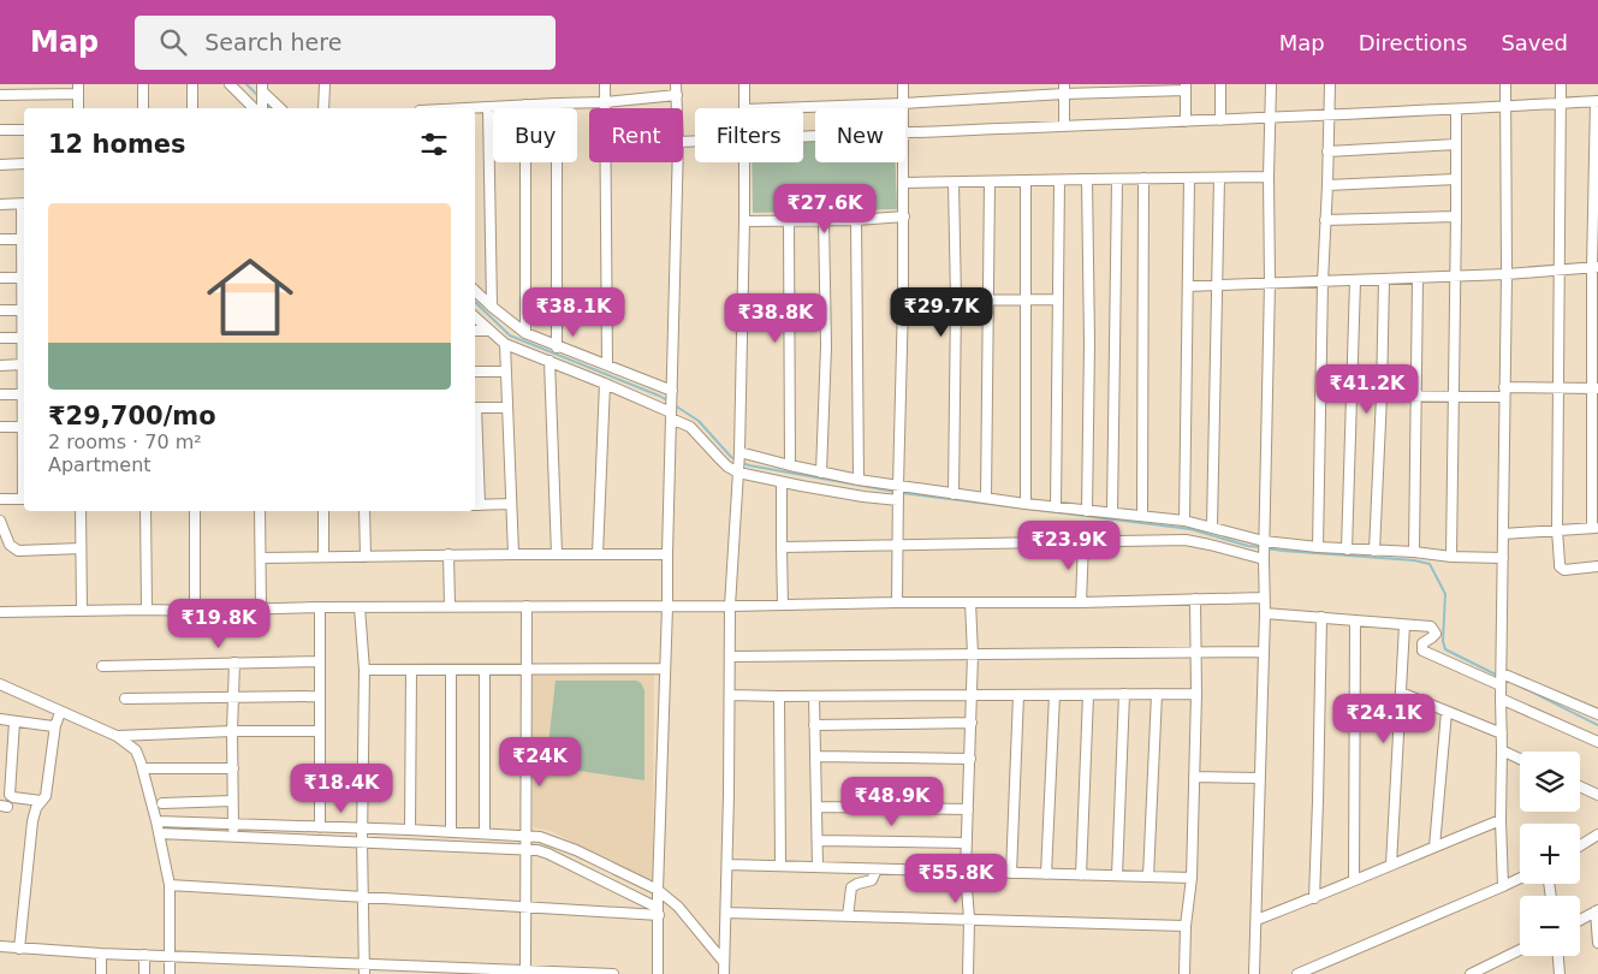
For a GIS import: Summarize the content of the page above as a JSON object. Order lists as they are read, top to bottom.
{
  "page": {
    "header": "Map",
    "search": "Search here",
    "nav": ["Map", "Directions", "Saved"],
    "chip": [
      "Buy",
      "Rent",
      "Filters",
      "New"
    ],
    "heading": "12 homes",
    "list": [
      {
        "name": "₹29,700/mo",
        "note": "2 rooms · 70 m² · Apartment"
      }
    ],
    "price": [
      "₹27.6K",
      "₹38.1K",
      "₹29.7K",
      "₹38.8K",
      "₹41.2K",
      "₹23.9K",
      "₹19.8K",
      "₹24.1K",
      "₹24K",
      "₹18.4K",
      "₹48.9K",
      "₹55.8K"
    ],
    "map_buttons": ["+", "−"]
  }
}
